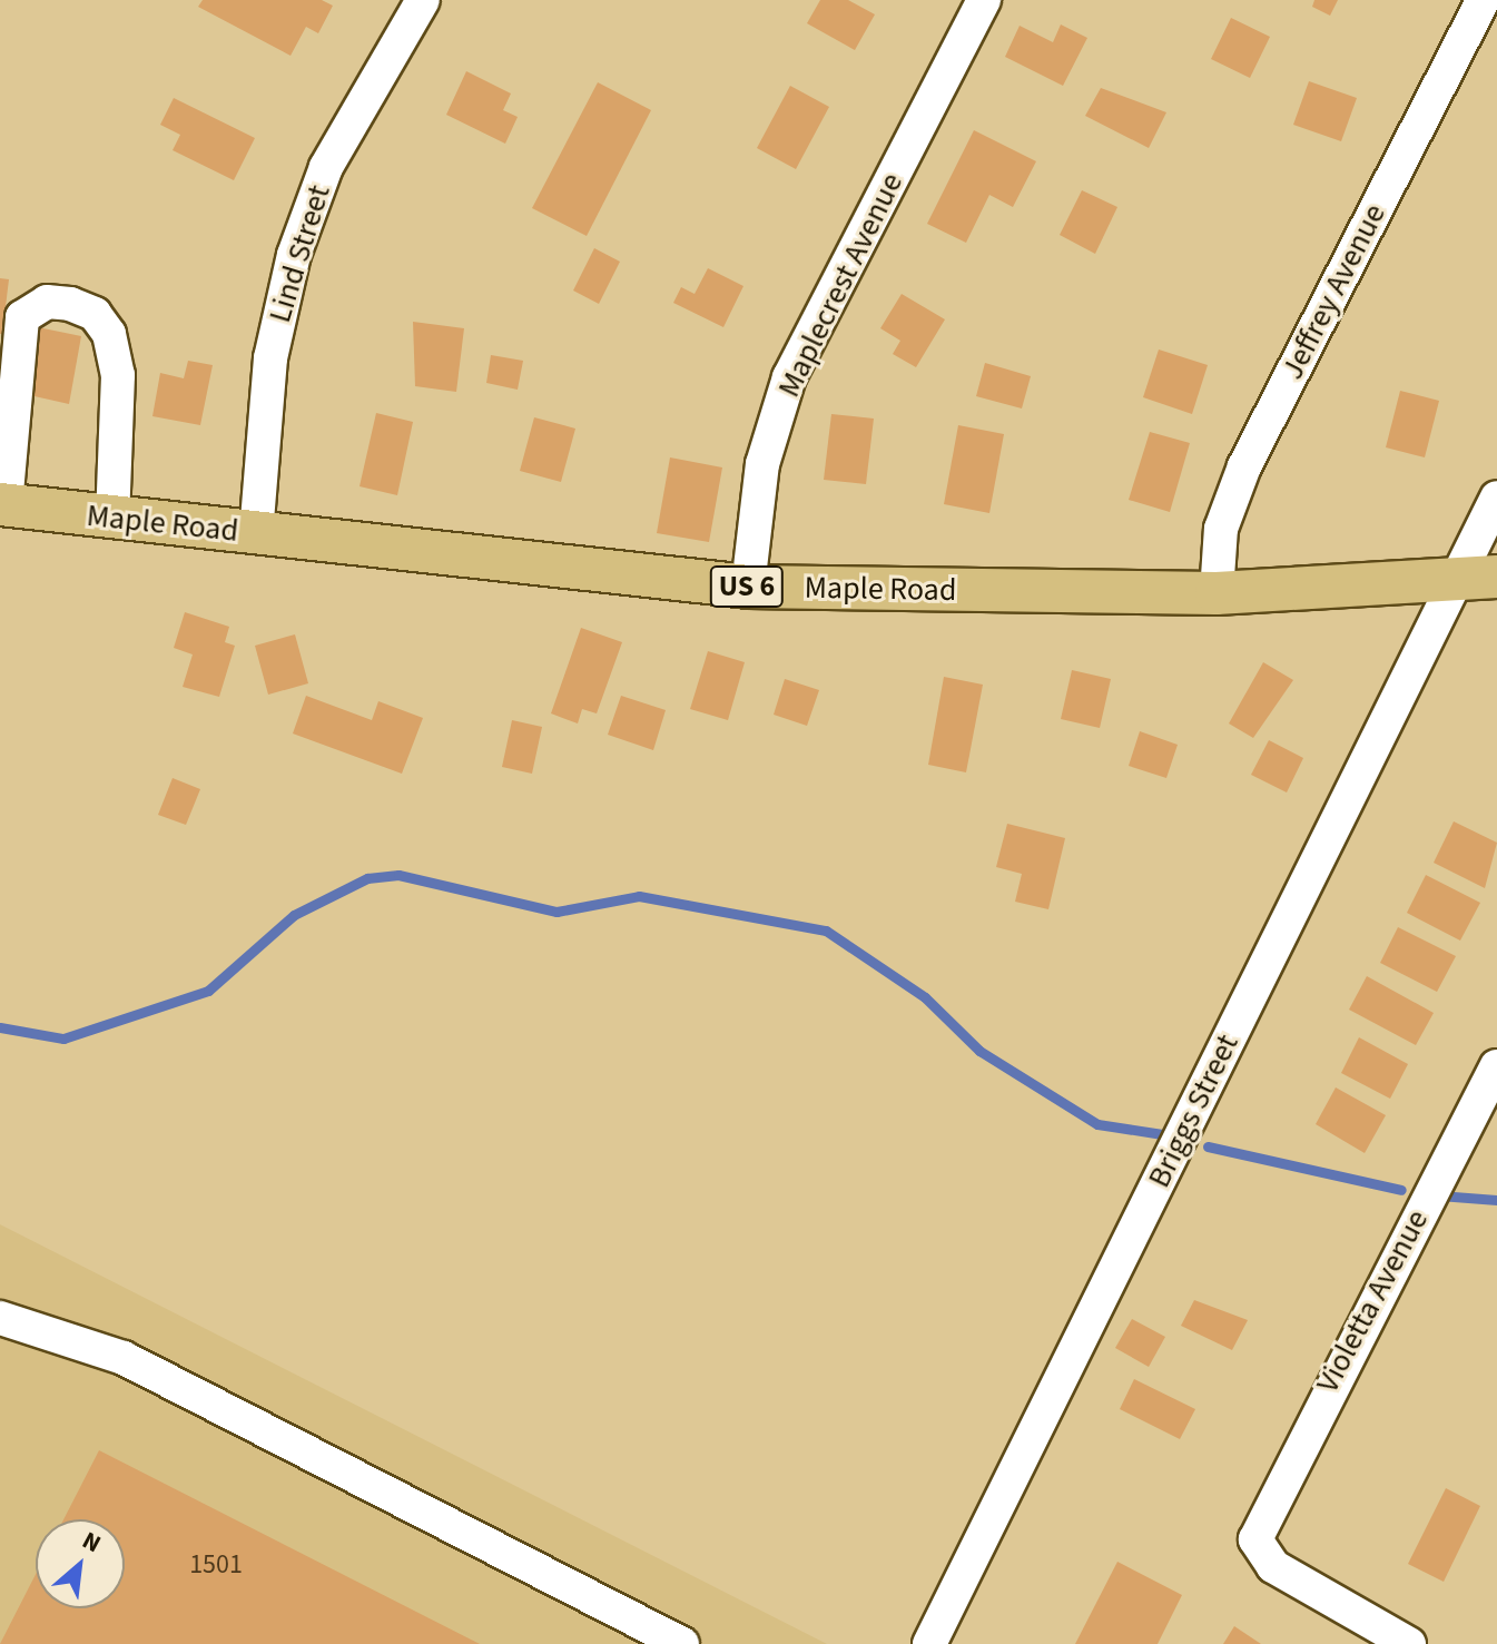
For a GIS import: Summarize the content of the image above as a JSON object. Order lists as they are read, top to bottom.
{
  "streets": {
    "main road": ["Maple Road", "US 6"],
    "street": [
      "Lind Street",
      "Maplecrest Avenue",
      "Jeffrey Avenue",
      "Briggs Street",
      "Violetta Avenue"
    ]
  },
  "crossings": [
    ["Lind Street", "Maple Road"],
    ["Maplecrest Avenue", "Maple Road"],
    ["Jeffrey Avenue", "Maple Road"],
    ["Maple Road", "Briggs Street"]
  ],
  "house_numbers": ["1501"],
  "north": "top right"
}
